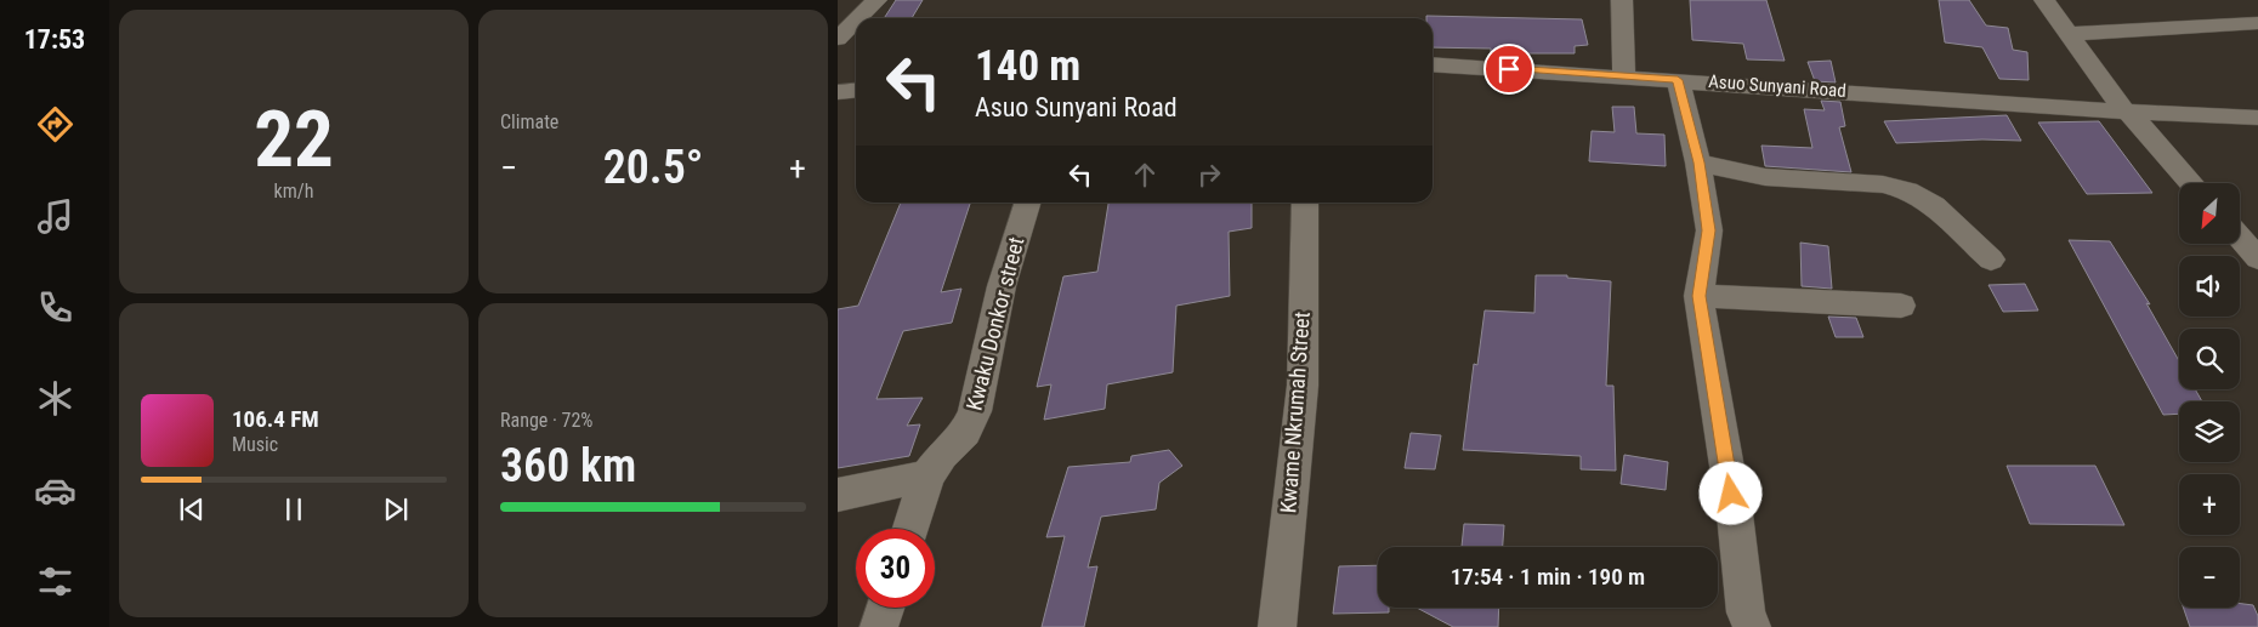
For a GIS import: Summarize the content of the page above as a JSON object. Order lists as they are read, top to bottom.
{
  "streets": {
    "street": ["Asuo Sunyani Road", "Kwaku Donkor street", "Kwame Nkrumah Street"]
  },
  "north": "bottom left",
  "page": {
    "tabs": "17:53",
    "tile": [
      ["22", "km/h"],
      "Climate",
      ["Range · 72%", "360 km"]
    ],
    "turn": ["140 m", "Asuo Sunyani Road"],
    "heat": ["−", "20.5°", "+"],
    "map_buttons": ["+", "−"],
    "song": ["106.4 FM", "Music"],
    "limit": "30",
    "trip": "17:54 · 1 min · 190 m"
  }
}
